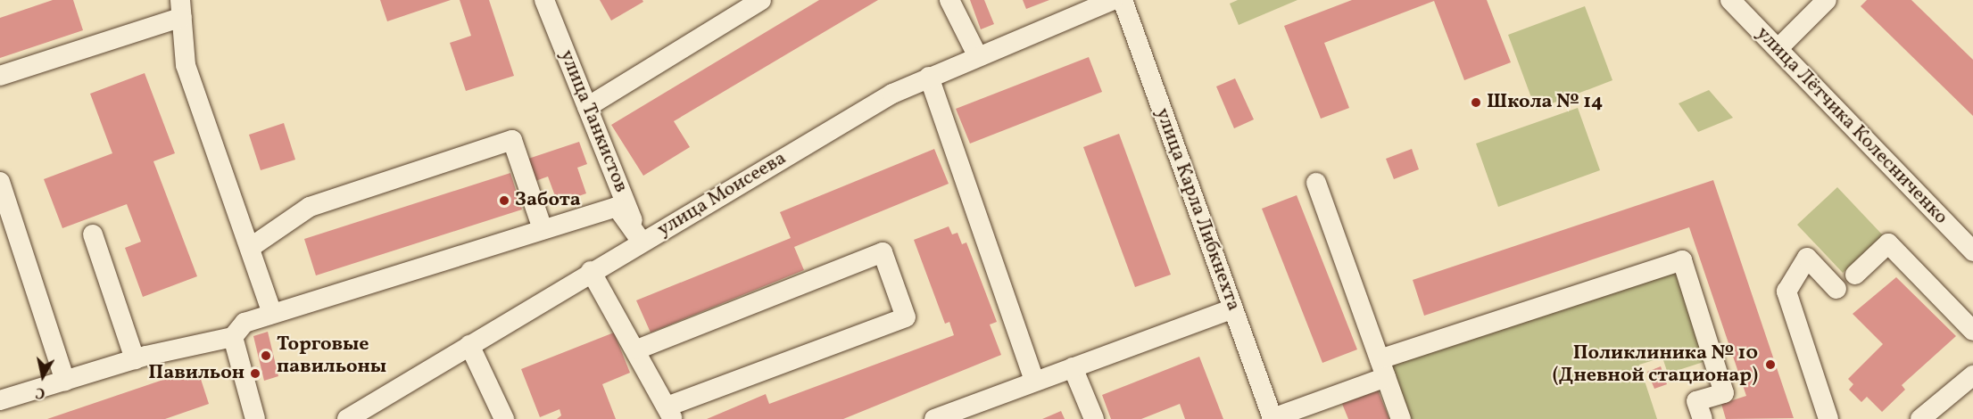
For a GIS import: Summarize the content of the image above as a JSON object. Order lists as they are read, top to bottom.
{
  "streets": {
    "street": [
      "улица Танкистов",
      "улица Лётчика Колесниченко",
      "улица Моисеева",
      "улица Карла Либкнехта"
    ]
  },
  "crossings": [
    ["улица Танкистов", "улица Моисеева"]
  ],
  "places": [
    "Школа № 14",
    "Забота",
    "Торговые павильоны",
    "Поликлиника № 10 (Дневной стационар)",
    "Павильон"
  ],
  "north": "bottom"
}
